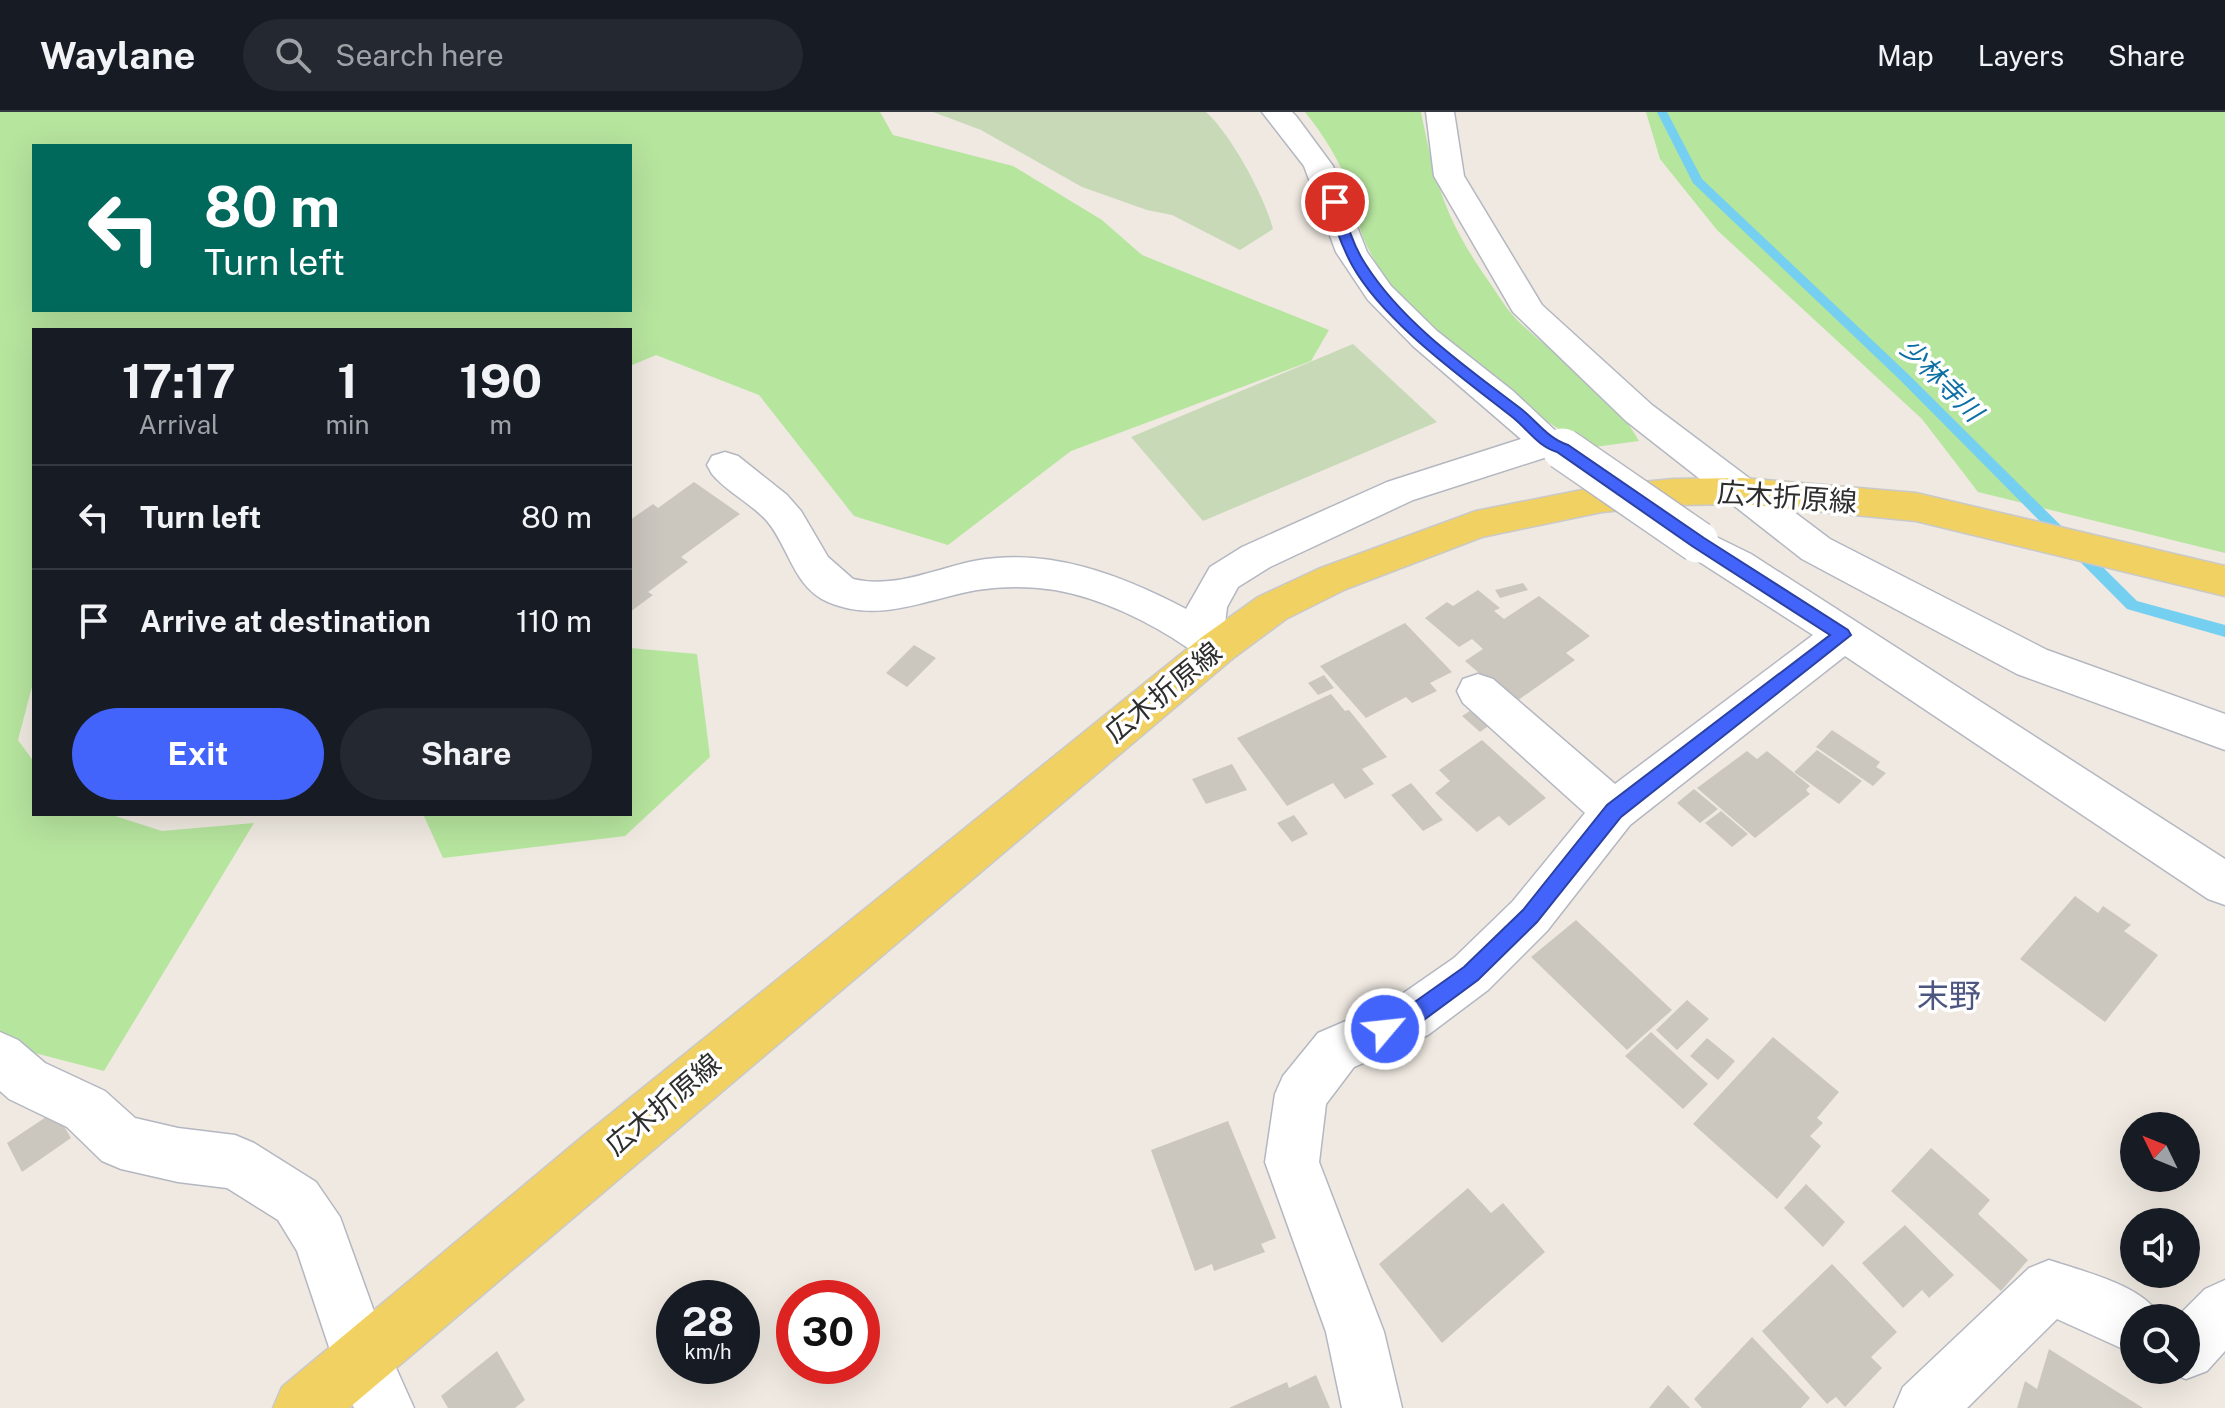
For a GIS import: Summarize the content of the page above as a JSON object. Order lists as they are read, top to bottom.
{
  "streets": {
    "main road": ["広木折原線"]
  },
  "districts": ["末野"],
  "water": ["少林寺川"],
  "north": "top left",
  "page": {
    "header": "Waylane",
    "search": "Search here",
    "nav": ["Map", "Layers", "Share"],
    "turn": ["80 m", "Turn left"],
    "eta": [
      "17:17",
      "Arrival",
      "1",
      "min",
      "190",
      "m"
    ],
    "list": [
      {
        "name": "Turn left",
        "value": "80 m"
      },
      {
        "name": "Arrive at destination",
        "value": "110 m"
      }
    ],
    "buttons": ["Exit", "Share"],
    "speed": "28 km/h",
    "limit": "30"
  }
}
